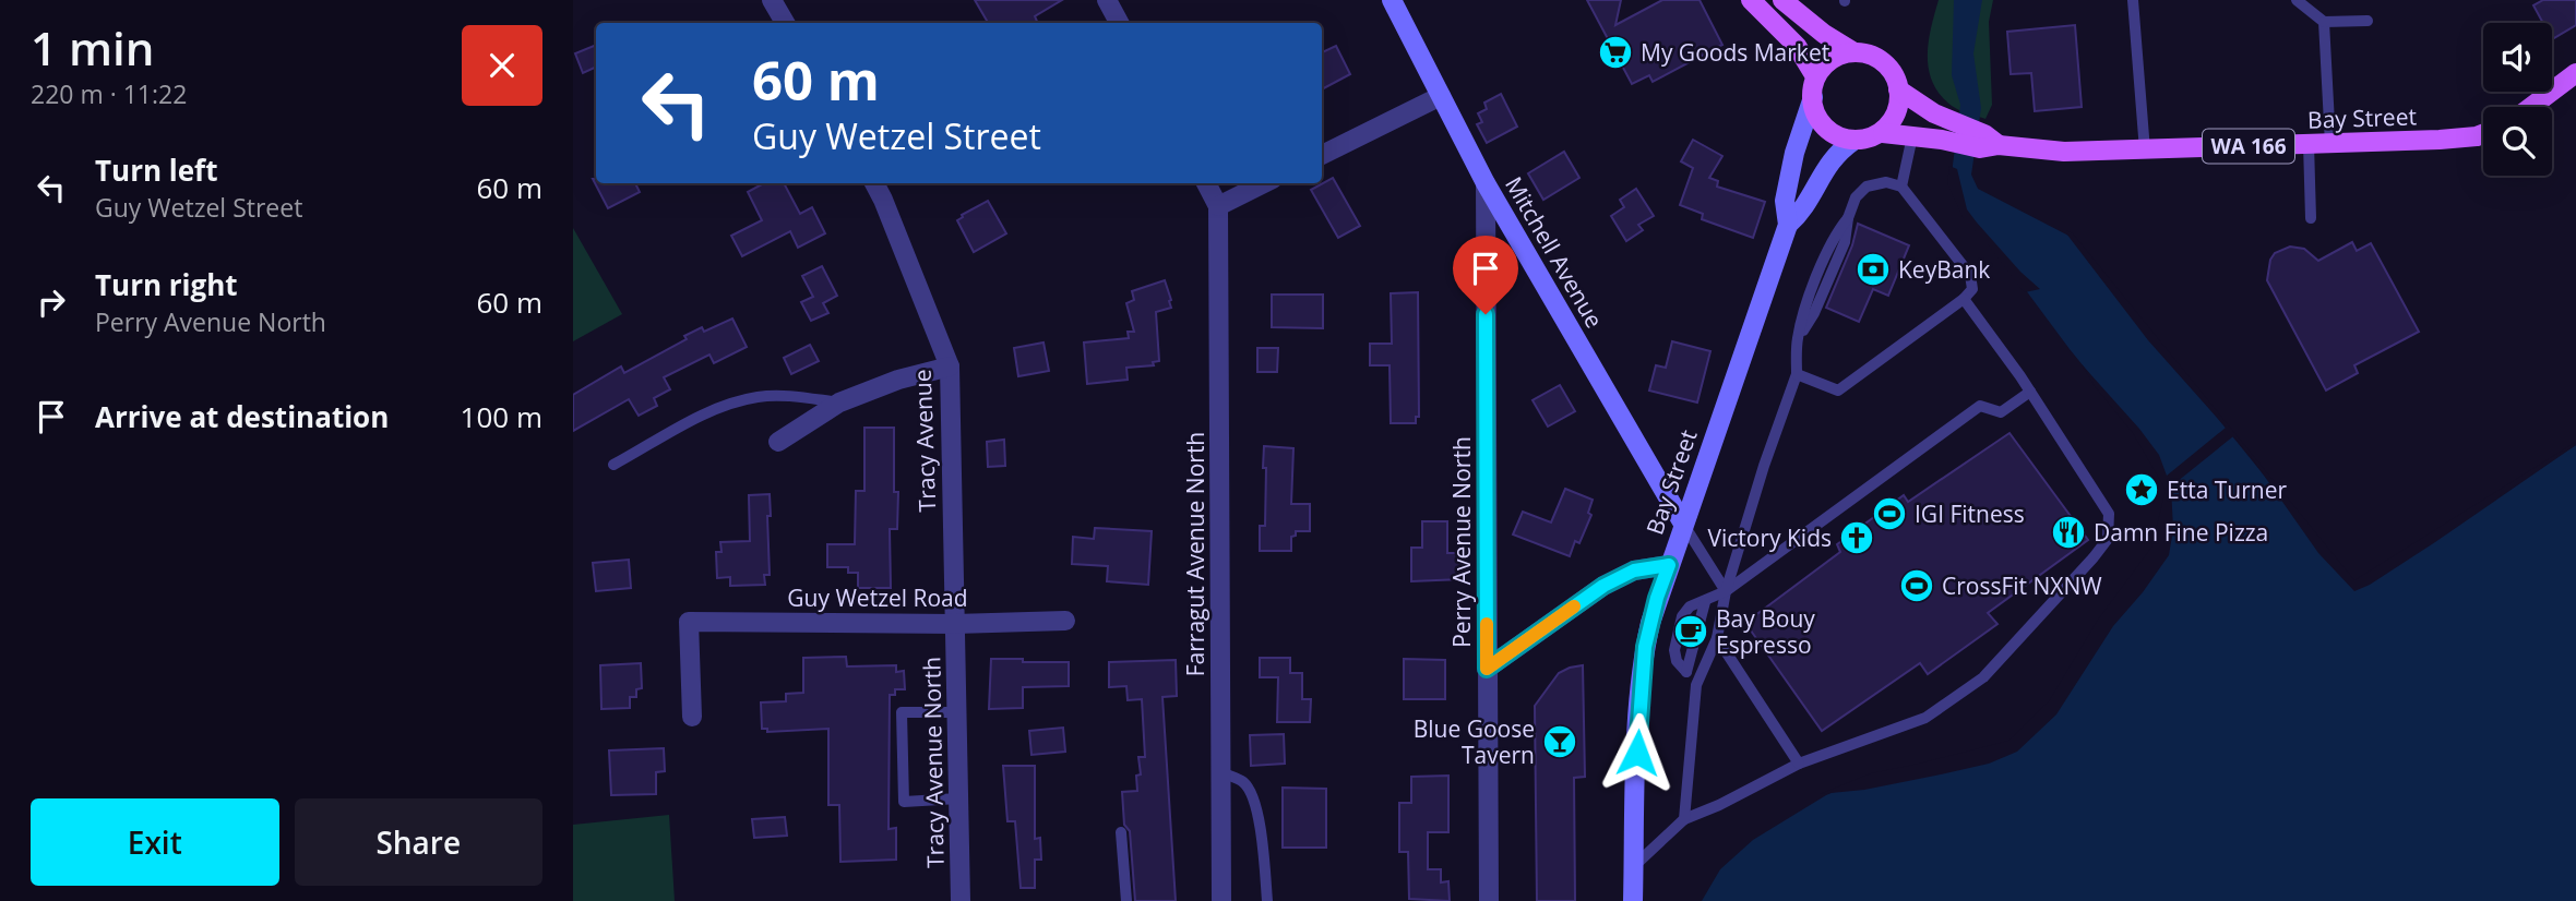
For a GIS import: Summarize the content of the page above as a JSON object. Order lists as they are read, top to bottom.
{
  "streets": {
    "main road": ["Bay Street", "WA 166", "Mitchell Avenue"],
    "street": [
      "Tracy Avenue",
      "Perry Avenue North",
      "Farragut Avenue North",
      "Guy Wetzel Road",
      "Tracy Avenue North"
    ]
  },
  "crossings": [
    ["Bay Street", "WA 166"],
    ["Bay Street", "Mitchell Avenue"],
    ["Mitchell Avenue", "Perry Avenue North"],
    ["Tracy Avenue", "Guy Wetzel Road"],
    ["Tracy Avenue", "Tracy Avenue North"],
    ["Guy Wetzel Road", "Tracy Avenue North"]
  ],
  "places": {
    "supermarket": ["My Goods Market"],
    "bank": ["KeyBank"],
    "place": ["Etta Turner"],
    "sports": ["IGI Fitness", "CrossFit NXNW"],
    "restaurant": ["Damn Fine Pizza"],
    "church": ["Victory Kids"],
    "cafe": ["Bay Bouy Espresso"],
    "bar": ["Blue Goose Tavern"]
  },
  "page": {
    "heading": ["1 min", "220 m · 11:22"],
    "turn": ["60 m", "Guy Wetzel Street"],
    "list": [
      {
        "name": "Turn left",
        "note": "Guy Wetzel Street",
        "value": "60 m"
      },
      {
        "name": "Turn right",
        "note": "Perry Avenue North",
        "value": "60 m"
      },
      {
        "name": "Arrive at destination",
        "value": "100 m"
      }
    ],
    "buttons": ["Exit", "Share"]
  }
}
